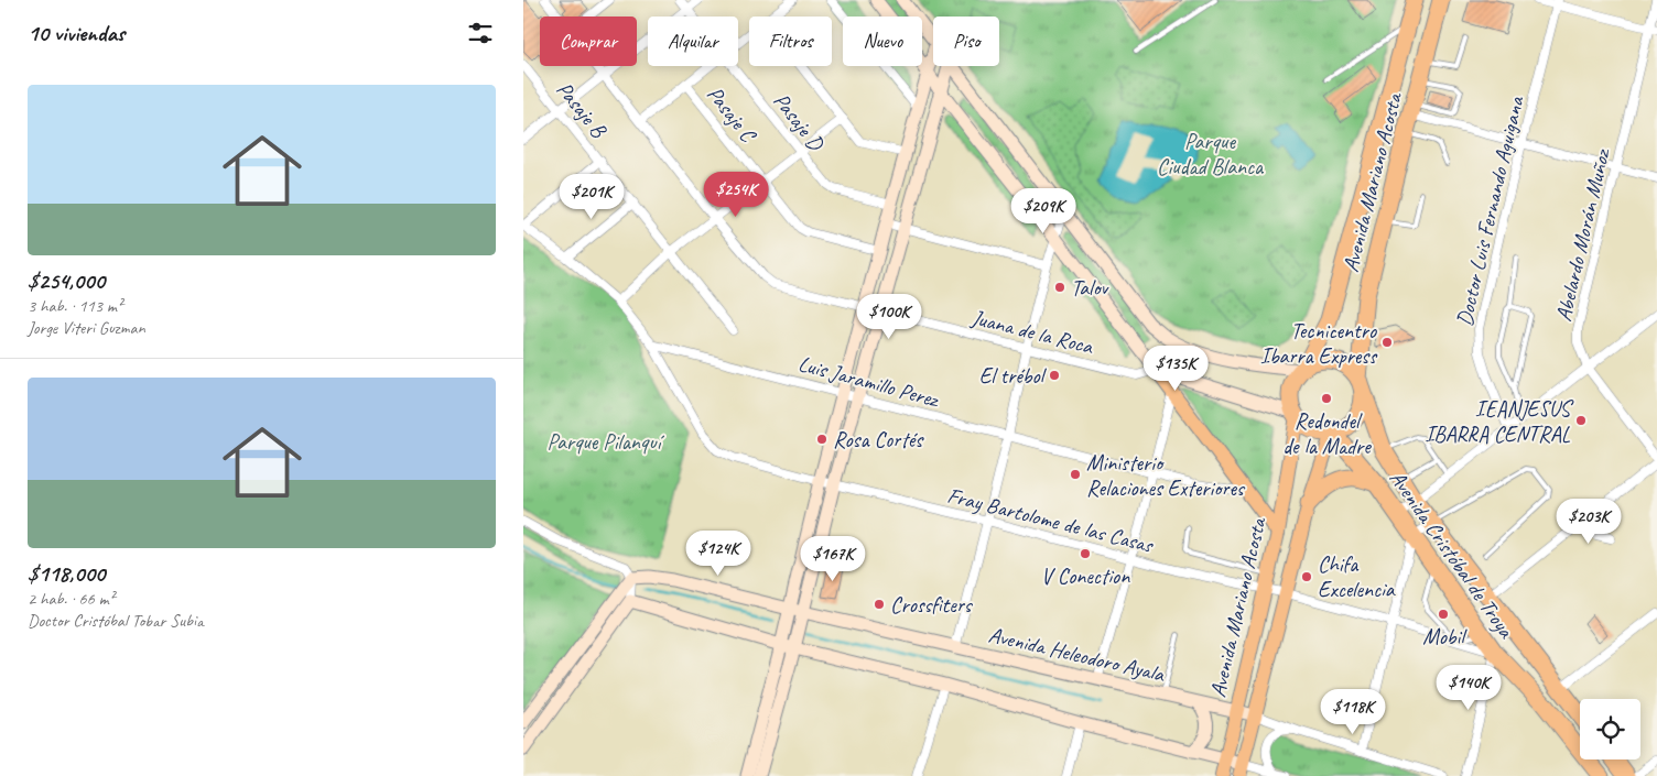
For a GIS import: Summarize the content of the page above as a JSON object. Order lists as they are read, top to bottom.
{
  "streets": {
    "highway": ["Avenida Mariano Acosta", "Avenida Cristóbal de Troya"],
    "main road": ["Avenida Heleodoro Ayala"],
    "street": [
      "Pasaje B",
      "Pasaje C",
      "Pasaje D",
      "Doctor Luis Fernando Aguigana",
      "Abelardo Morán Muñoz",
      "Juana de la Roca",
      "Luis Jaramillo Perez",
      "Fray Bartolome de las Casas"
    ]
  },
  "crossings": [
    ["Avenida Mariano Acosta", "Fray Bartolome de las Casas"],
    ["Avenida Mariano Acosta", "Avenida Cristóbal de Troya"],
    ["Avenida Mariano Acosta", "Avenida Heleodoro Ayala"],
    ["Luis Jaramillo Perez", "Fray Bartolome de las Casas"],
    ["Fray Bartolome de las Casas", "Avenida Cristóbal de Troya"]
  ],
  "parks": ["Parque Ciudad Blanca", "Parque Pilanquí"],
  "places": [
    "Talov",
    "Tecnicentro Ibarra Express",
    "El trébol",
    "Redondel de la Madre",
    "IEANJESUS IBARRA CENTRAL",
    "Rosa Cortés",
    "Ministerio Relaciones Exteriores",
    "V Conection",
    "Chifa Excelencia",
    "Crossfiters",
    "Mobil"
  ],
  "page": {
    "heading": "10 viviendas",
    "chip": [
      "Comprar",
      "Alquilar",
      "Filtros",
      "Nuevo",
      "Piso"
    ],
    "list": [
      {
        "name": "$254,000",
        "note": "3 hab. · 113 m² · Jorge Viteri Guzman"
      },
      {
        "name": "$118,000",
        "note": "2 hab. · 66 m² · Doctor Cristóbal Tobar Subia"
      }
    ],
    "price": [
      "$254K",
      "$201K",
      "$209K",
      "$100K",
      "$135K",
      "$203K",
      "$124K",
      "$167K",
      "$140K",
      "$118K"
    ]
  }
}
